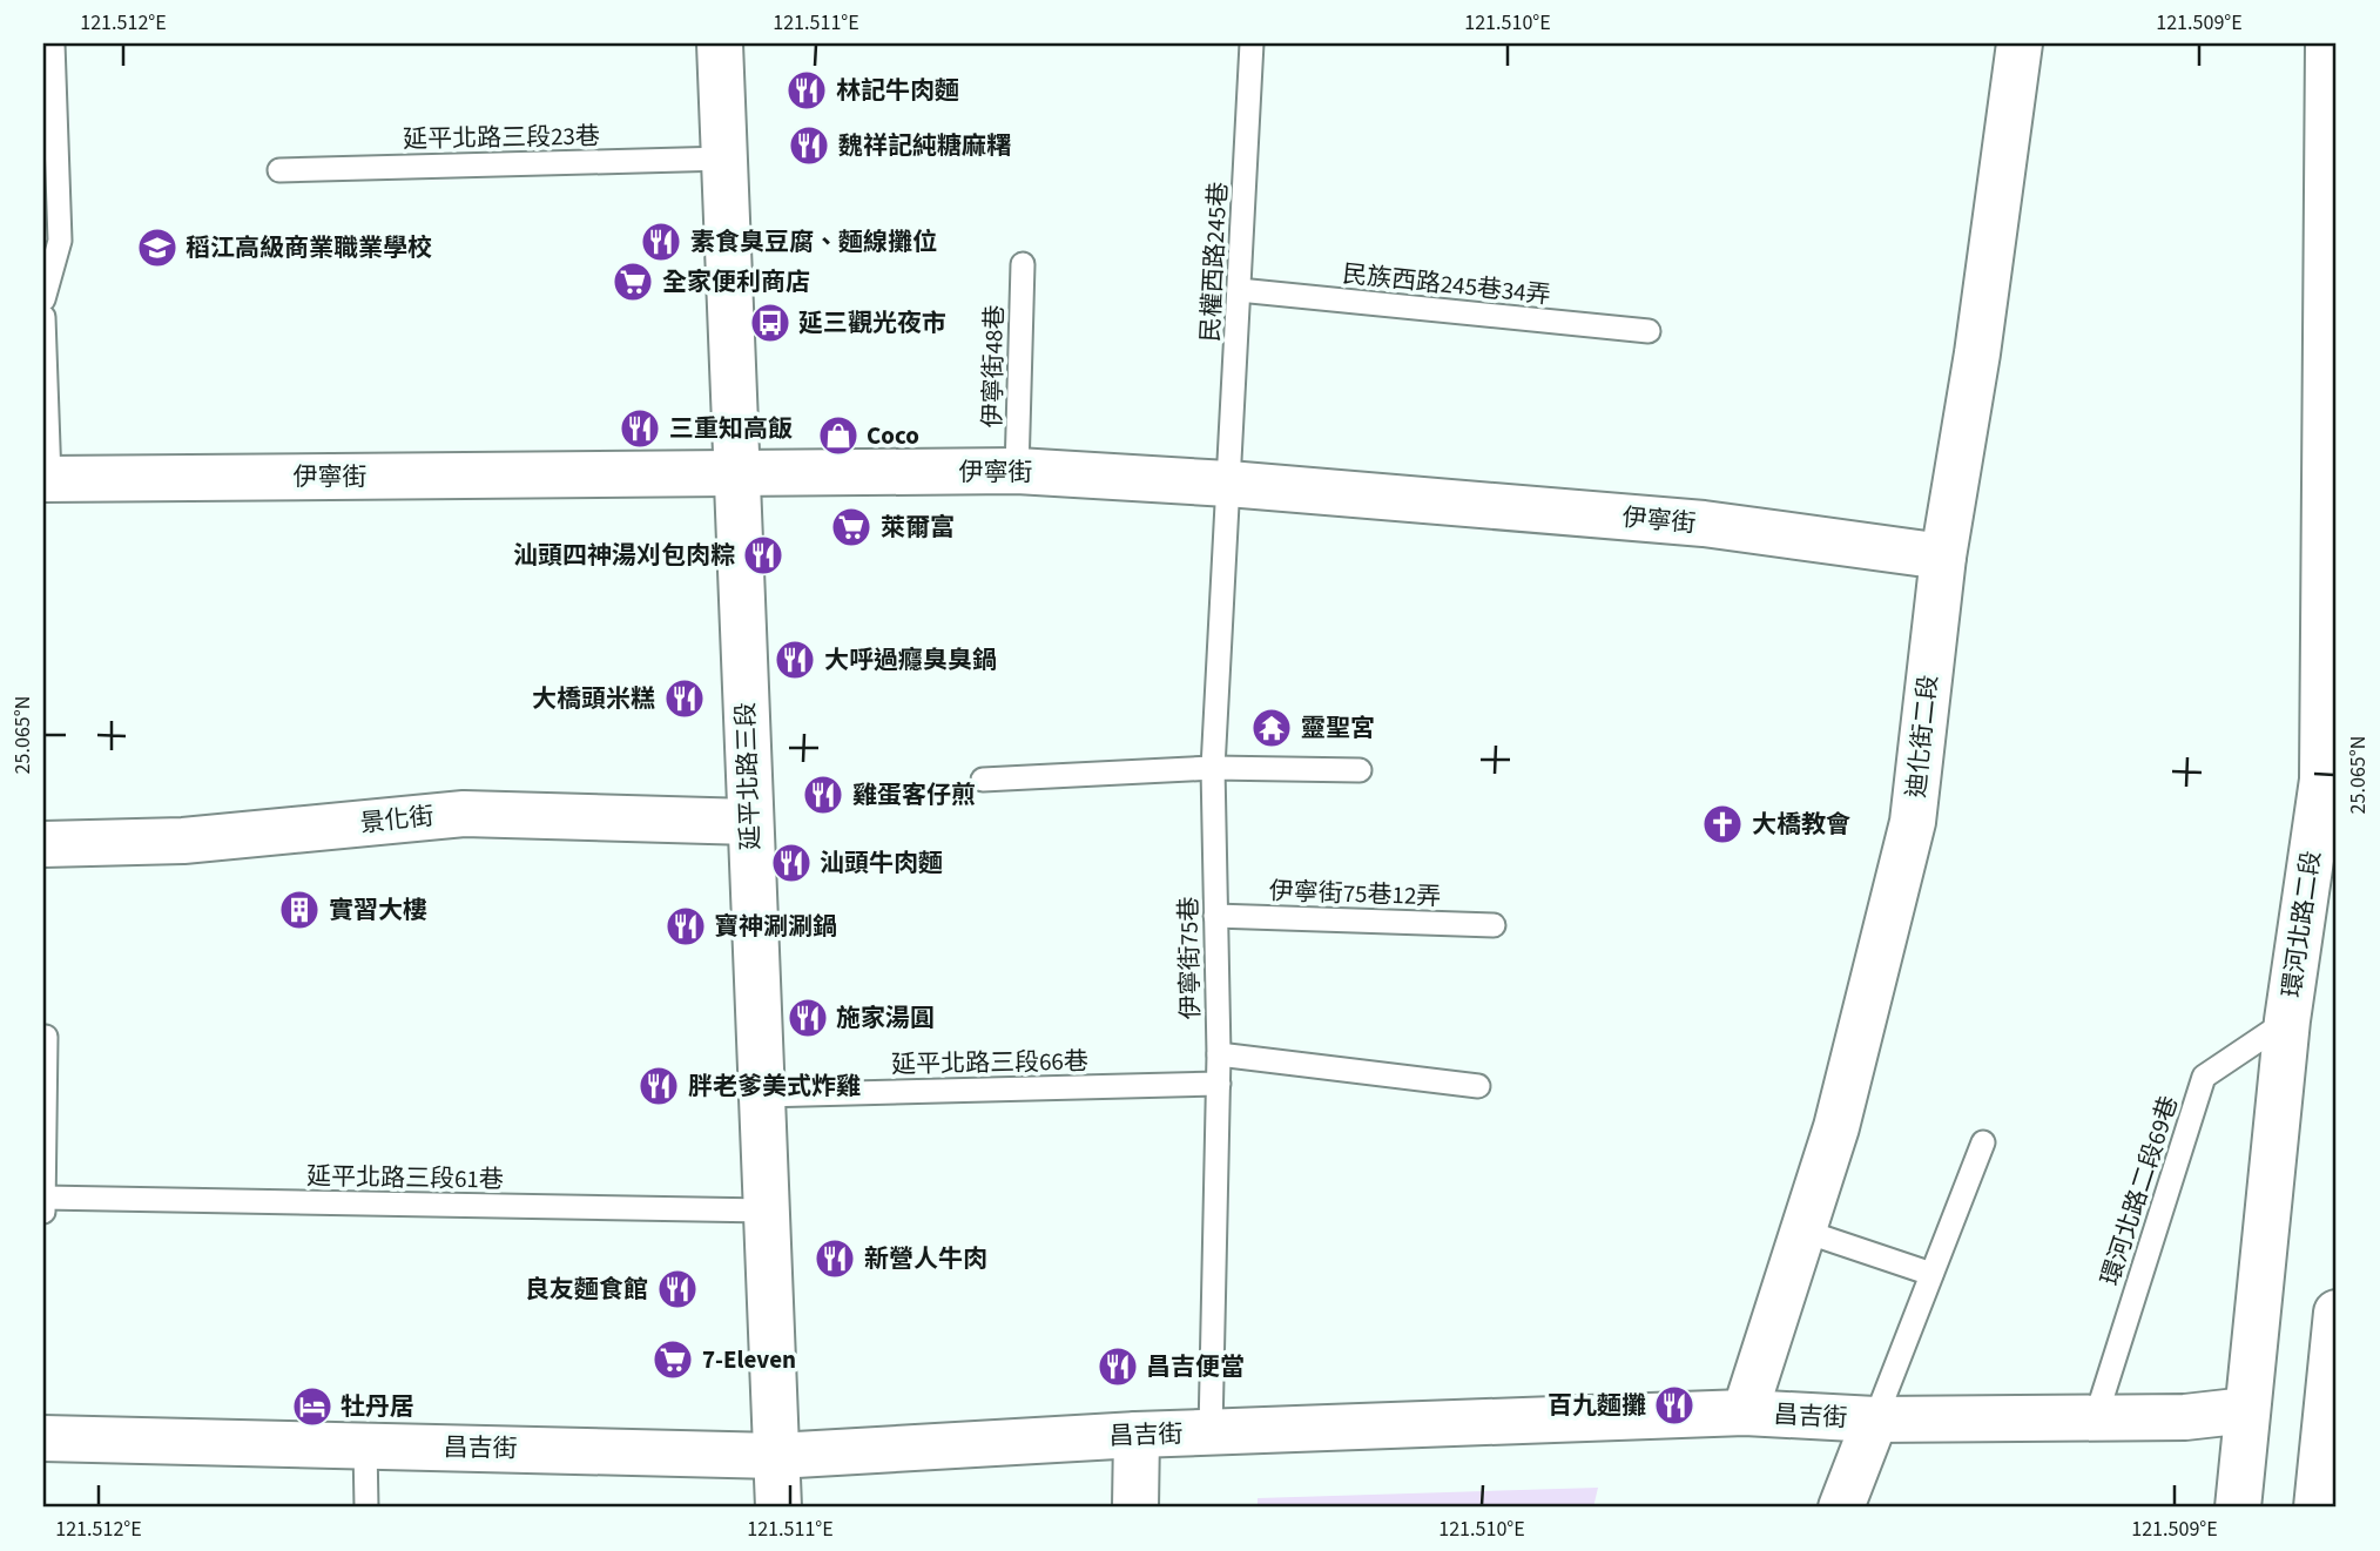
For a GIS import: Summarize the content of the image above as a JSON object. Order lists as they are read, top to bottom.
{
  "streets": {
    "street": [
      "伊寧街",
      "迪化街二段",
      "延平北路三段",
      "景化街",
      "環河北路二段",
      "昌吉街"
    ],
    "lane": [
      "延平北路三段23巷",
      "民權西路245巷",
      "民族西路245巷34弄",
      "伊寧街48巷",
      "伊寧街75巷12弄",
      "伊寧街75巷",
      "延平北路三段66巷",
      "延平北路三段61巷",
      "環河北路二段69巷"
    ]
  },
  "crossings": [
    ["延平北路三段23巷", "延平北路三段"],
    ["民權西路245巷", "民族西路245巷34弄"],
    ["民權西路245巷", "伊寧街"],
    ["民權西路245巷", "伊寧街75巷"],
    ["伊寧街48巷", "伊寧街"],
    ["伊寧街", "迪化街二段"],
    ["伊寧街", "延平北路三段"],
    ["伊寧街", "伊寧街75巷"],
    ["迪化街二段", "昌吉街"],
    ["延平北路三段", "景化街"],
    ["延平北路三段", "延平北路三段66巷"],
    ["延平北路三段", "延平北路三段61巷"],
    ["延平北路三段", "昌吉街"],
    ["伊寧街75巷12弄", "伊寧街75巷"],
    ["環河北路二段", "環河北路二段69巷"],
    ["環河北路二段", "昌吉街"],
    ["伊寧街75巷", "延平北路三段66巷"],
    ["伊寧街75巷", "昌吉街"],
    ["環河北路二段69巷", "昌吉街"]
  ],
  "places": {
    "restaurant": [
      "林記牛肉麵",
      "魏祥記純糖麻糬",
      "素食臭豆腐、麵線攤位",
      "三重知高飯",
      "汕頭四神湯刈包肉粽",
      "大呼過癮臭臭鍋",
      "大橋頭米糕",
      "雞蛋客仔煎",
      "汕頭牛肉麵",
      "寶神涮涮鍋",
      "施家湯圓",
      "胖老爹美式炸雞",
      "新營人牛肉",
      "良友麵食館",
      "昌吉便當",
      "百九麵攤"
    ],
    "school or university": ["稻江高級商業職業學校"],
    "supermarket": ["全家便利商店", "萊爾富", "7-Eleven"],
    "bus stop": ["延三觀光夜市"],
    "shop": ["Coco"],
    "temple": ["靈聖宮"],
    "church": ["大橋教會"],
    "building": ["實習大樓"],
    "hotel": ["牡丹居"]
  },
  "coordinates": [
    "121.512°E",
    "121.511°E",
    "121.510°E",
    "121.509°E",
    "25.065°N"
  ]
}
